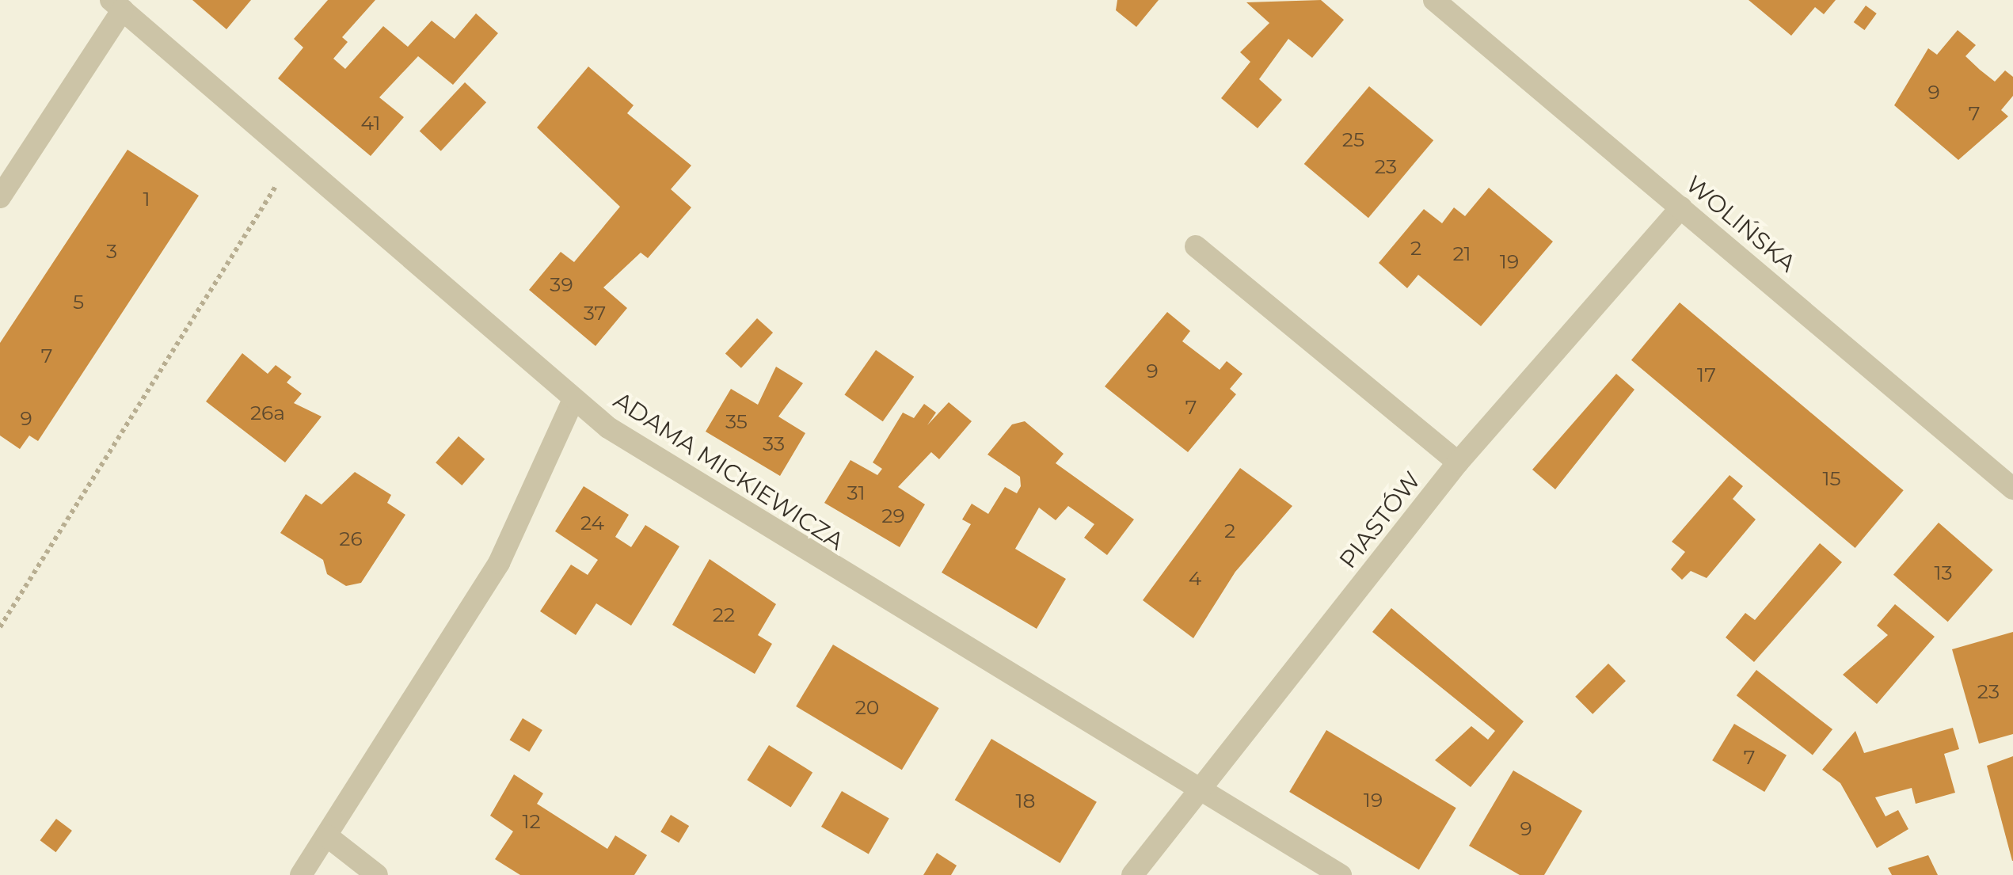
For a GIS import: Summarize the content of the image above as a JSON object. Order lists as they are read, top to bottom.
{
  "streets": {
    "street": ["WOLIŃSKA", "ADAMA MICKIEWICZA", "PIASTÓW"]
  },
  "crossings": [
    ["WOLIŃSKA", "PIASTÓW"],
    ["ADAMA MICKIEWICZA", "PIASTÓW"]
  ],
  "house_numbers": [
    "9",
    "7",
    "41",
    "25",
    "23",
    "1",
    "2",
    "3",
    "21",
    "19",
    "39",
    "5",
    "37",
    "7",
    "9",
    "17",
    "7",
    "26a",
    "9",
    "35",
    "33",
    "15",
    "31",
    "29",
    "24",
    "2",
    "26",
    "13",
    "4",
    "22",
    "23",
    "20",
    "7",
    "19",
    "18",
    "12",
    "9"
  ]
}
